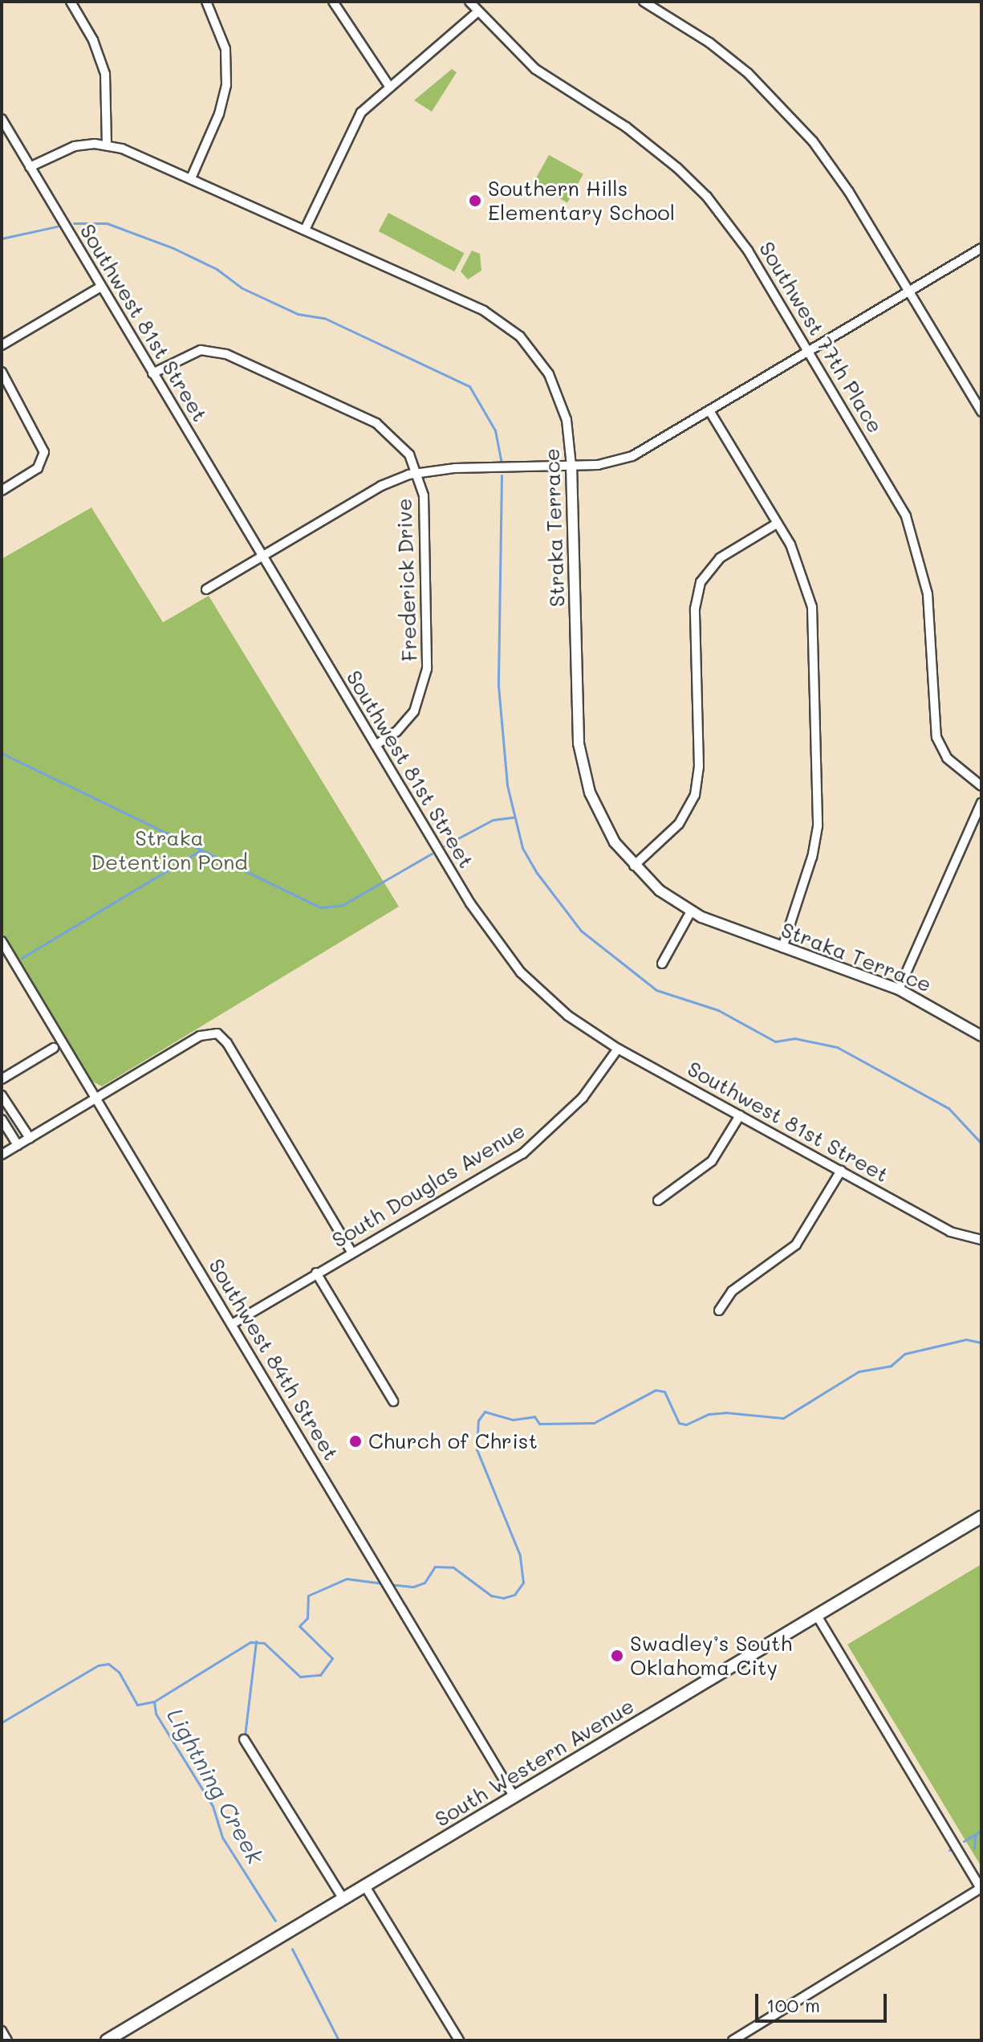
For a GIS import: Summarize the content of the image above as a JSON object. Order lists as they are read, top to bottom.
{
  "streets": {
    "main road": ["South Western Avenue"],
    "street": [
      "Southwest 81st Street",
      "Southwest 77th Place",
      "Straka Terrace",
      "Frederick Drive",
      "South Douglas Avenue",
      "Southwest 84th Street"
    ]
  },
  "crossings": [
    ["Southwest 81st Street", "Straka Terrace"],
    ["Southwest 81st Street", "Frederick Drive"],
    ["Southwest 81st Street", "South Douglas Avenue"],
    ["South Douglas Avenue", "Southwest 84th Street"],
    ["Southwest 84th Street", "South Western Avenue"]
  ],
  "water": ["Lightning Creek"],
  "parks": ["Straka Detention Pond"],
  "places": ["Southern Hills Elementary School", "Church of Christ", "Swadley’s South Oklahoma City"],
  "scale_bar": "100 m"
}
